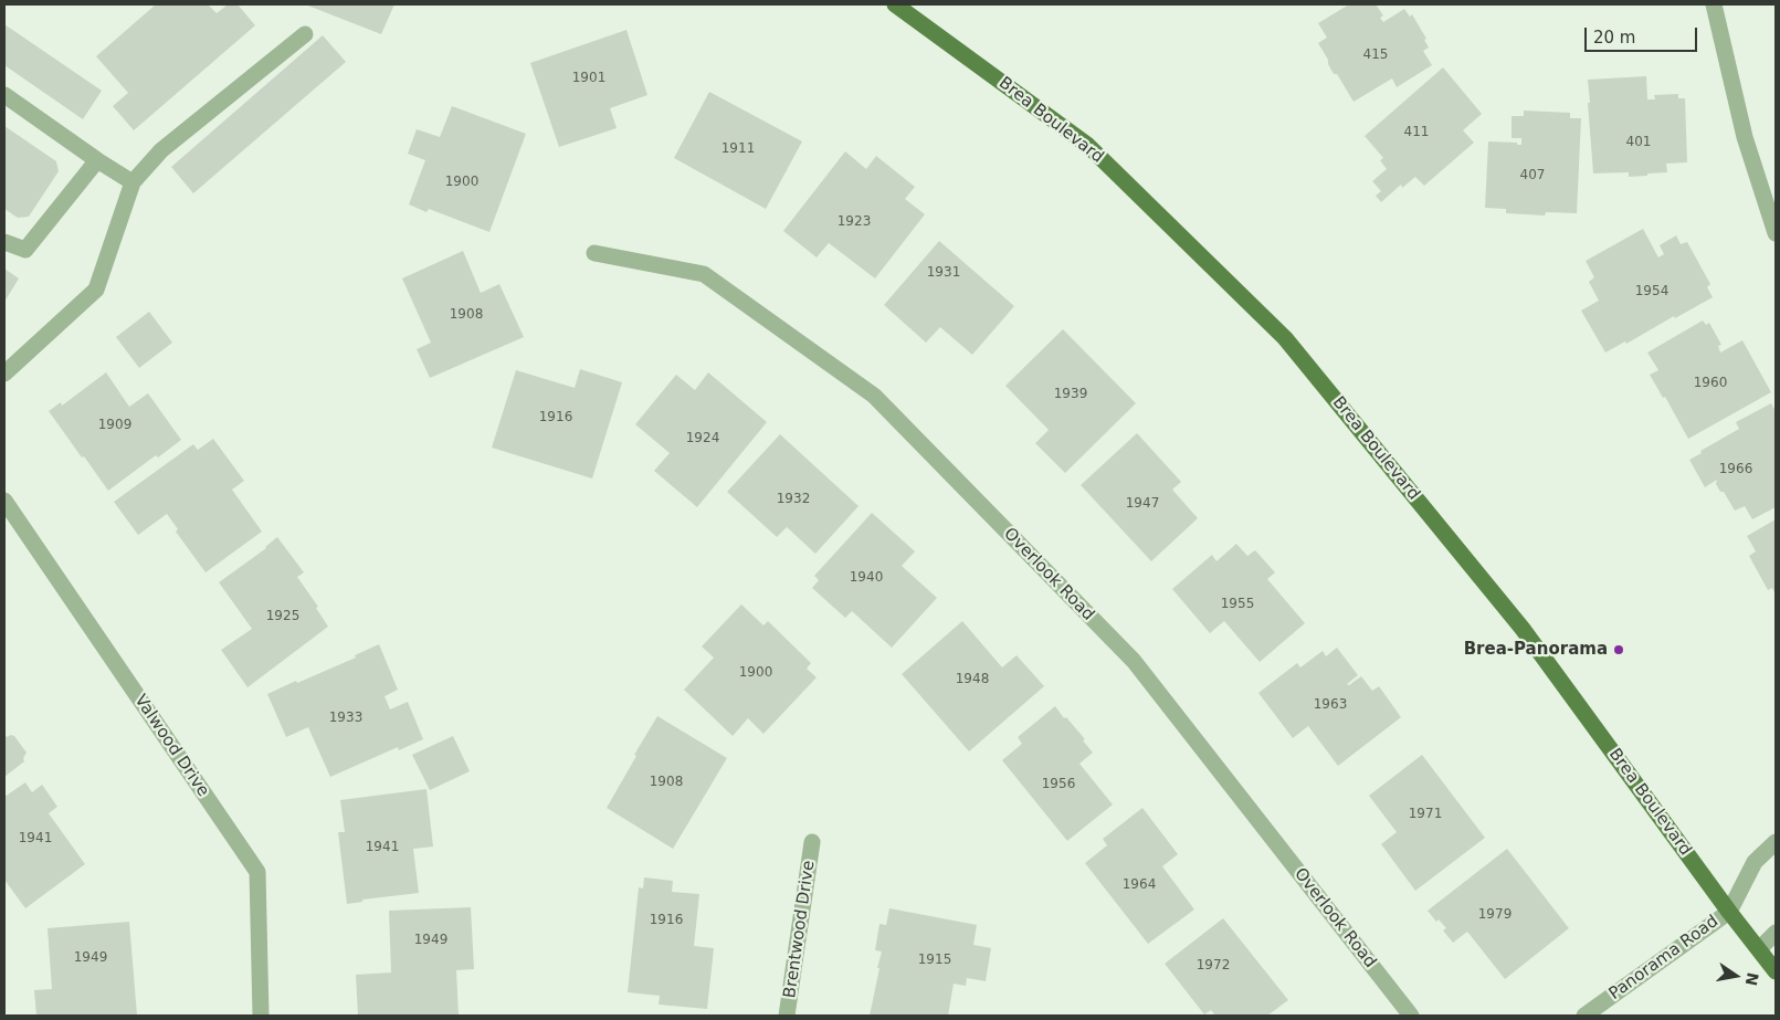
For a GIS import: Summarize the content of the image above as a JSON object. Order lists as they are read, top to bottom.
{
  "streets": {
    "main road": ["Brea Boulevard"],
    "street": [
      "Overlook Road",
      "Valwood Drive",
      "Brentwood Drive",
      "Panorama Road"
    ]
  },
  "crossings": [
    ["Brea Boulevard", "Panorama Road"]
  ],
  "places": ["Brea-Panorama"],
  "house_numbers": [
    "415",
    "1901",
    "411",
    "401",
    "1911",
    "407",
    "1900",
    "1923",
    "1931",
    "1954",
    "1908",
    "1960",
    "1939",
    "1916",
    "1909",
    "1924",
    "1966",
    "1932",
    "1947",
    "1940",
    "1955",
    "1925",
    "1900",
    "1948",
    "1963",
    "1933",
    "1908",
    "1956",
    "1971",
    "1941",
    "1941",
    "1964",
    "1979",
    "1916",
    "1949",
    "1949",
    "1915",
    "1972"
  ],
  "scale_bar": "20 m",
  "north": "right"
}
